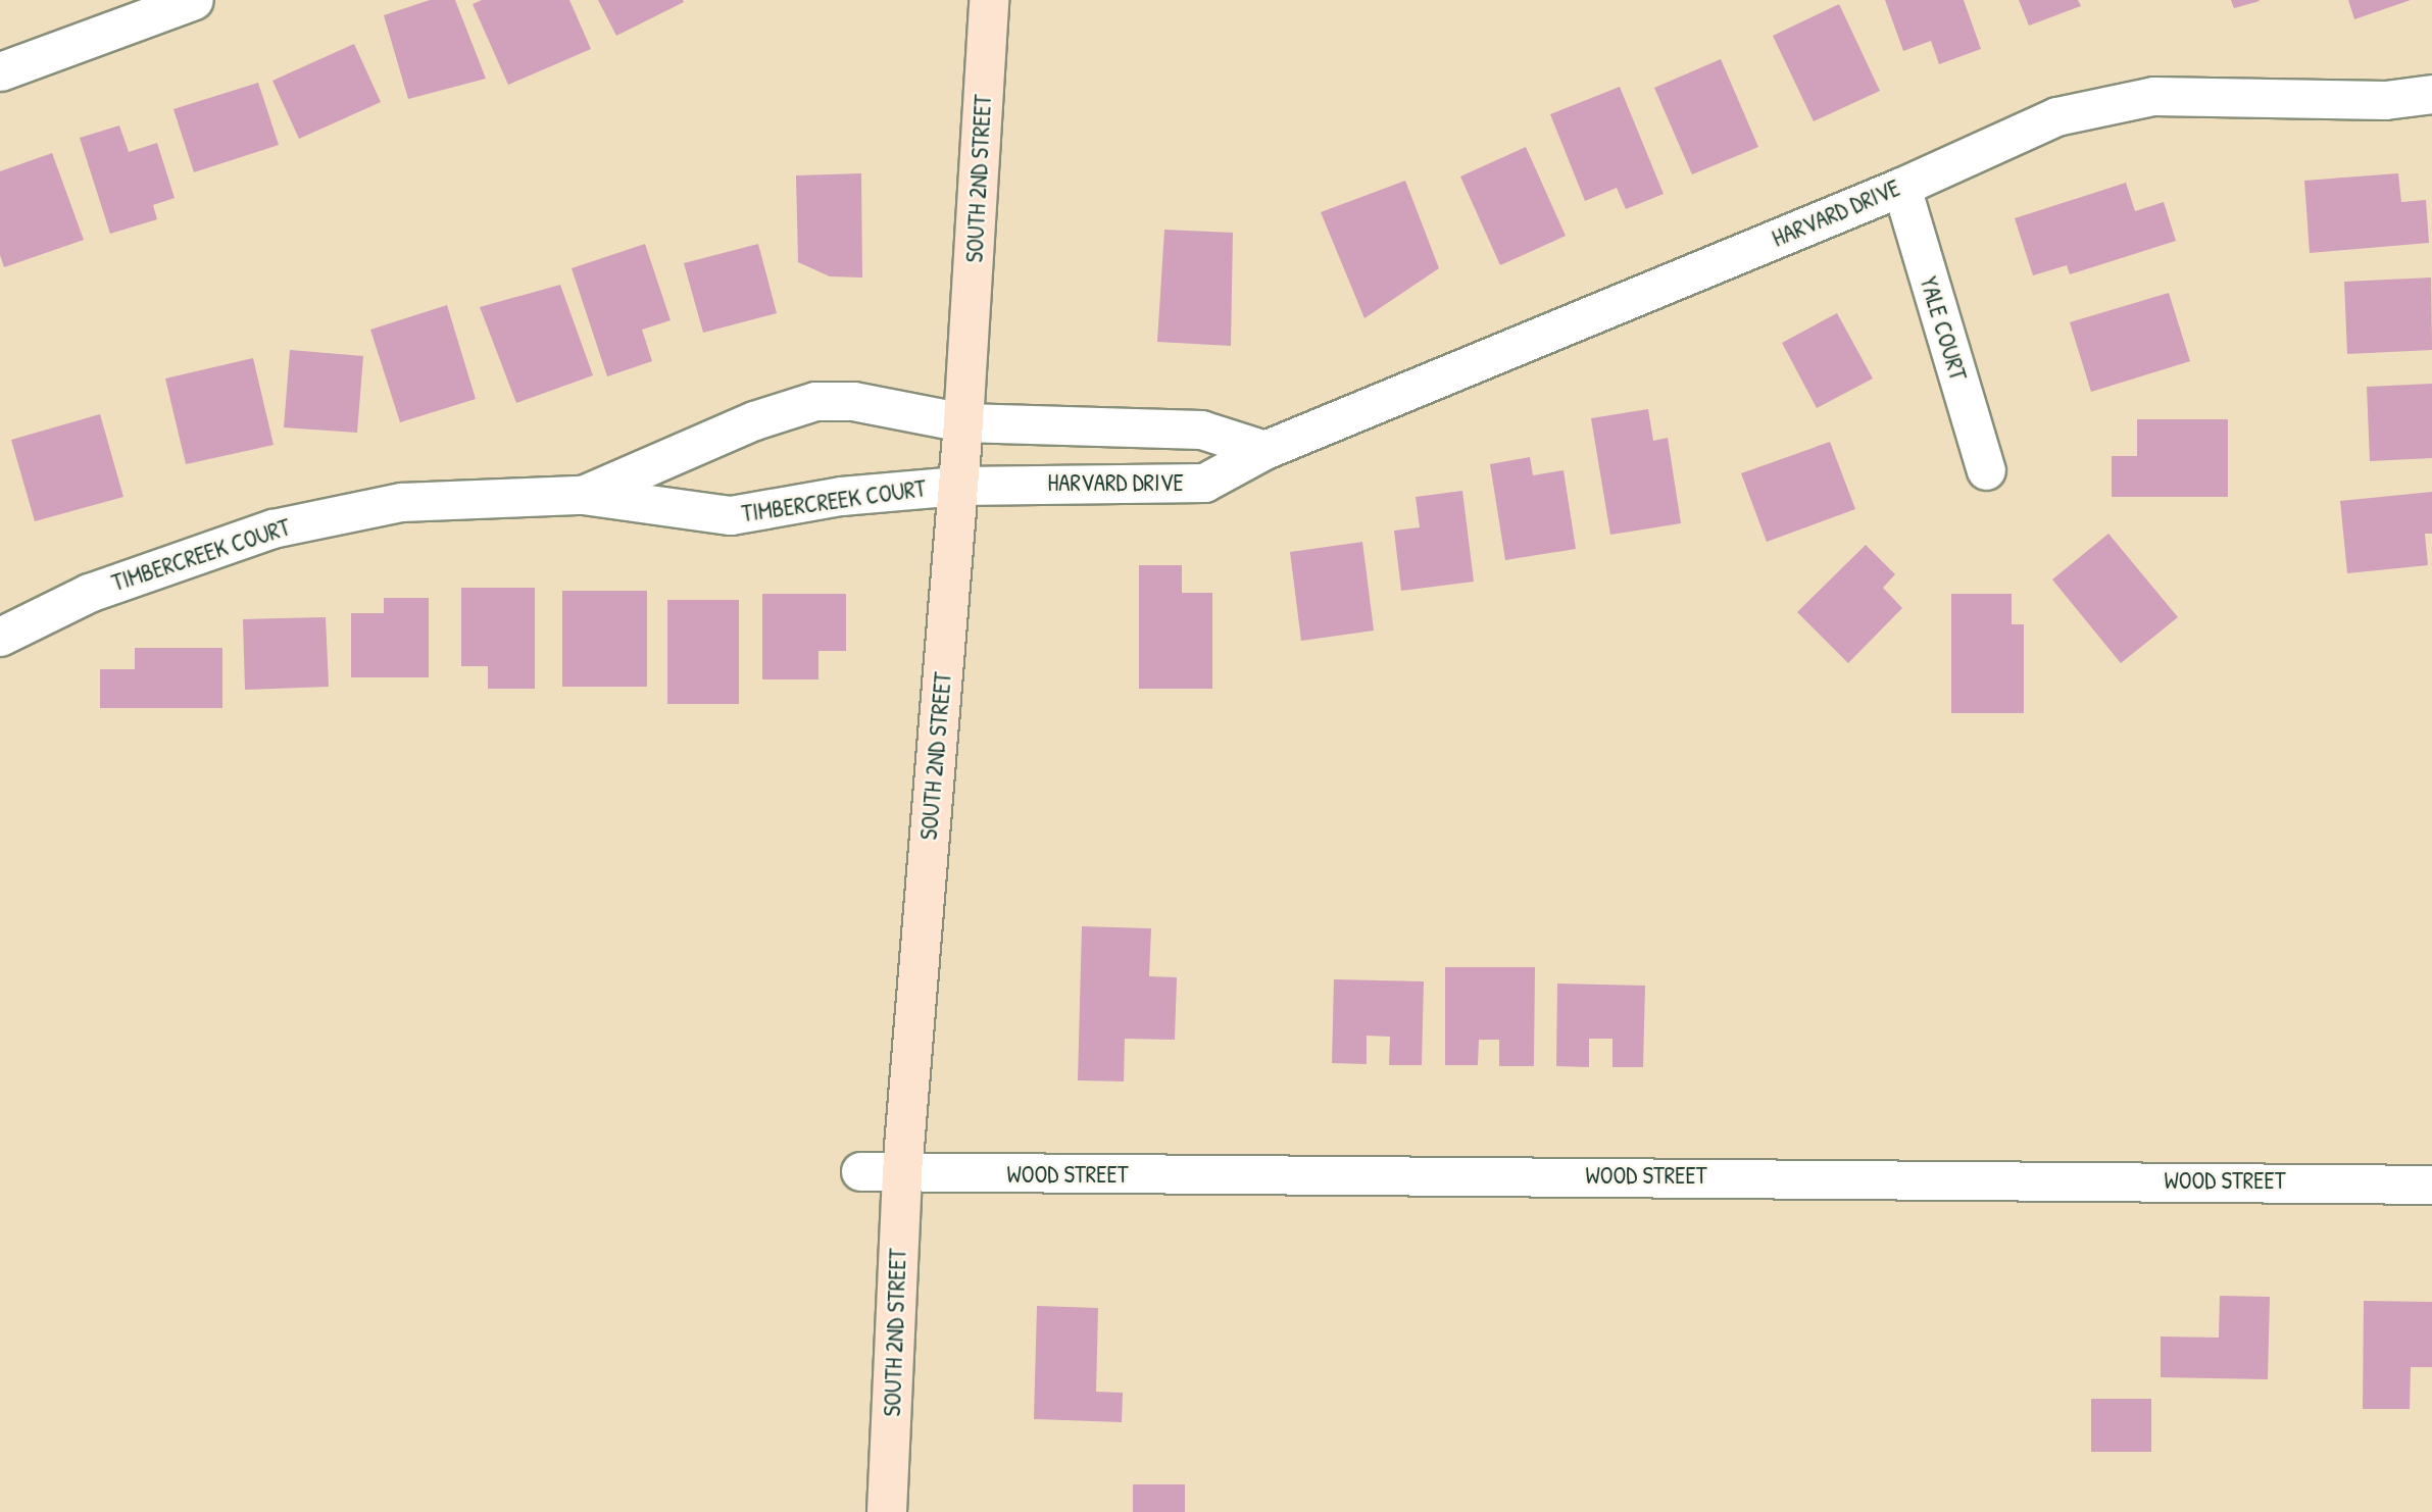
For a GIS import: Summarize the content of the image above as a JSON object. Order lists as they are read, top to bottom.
{
  "streets": {
    "main road": ["SOUTH 2ND STREET"],
    "street": [
      "HARVARD DRIVE",
      "YALE COURT",
      "TIMBERCREEK COURT",
      "WOOD STREET"
    ]
  },
  "crossings": [
    ["SOUTH 2ND STREET", "HARVARD DRIVE"],
    ["SOUTH 2ND STREET", "TIMBERCREEK COURT"],
    ["SOUTH 2ND STREET", "WOOD STREET"],
    ["HARVARD DRIVE", "YALE COURT"],
    ["HARVARD DRIVE", "TIMBERCREEK COURT"]
  ]
}
